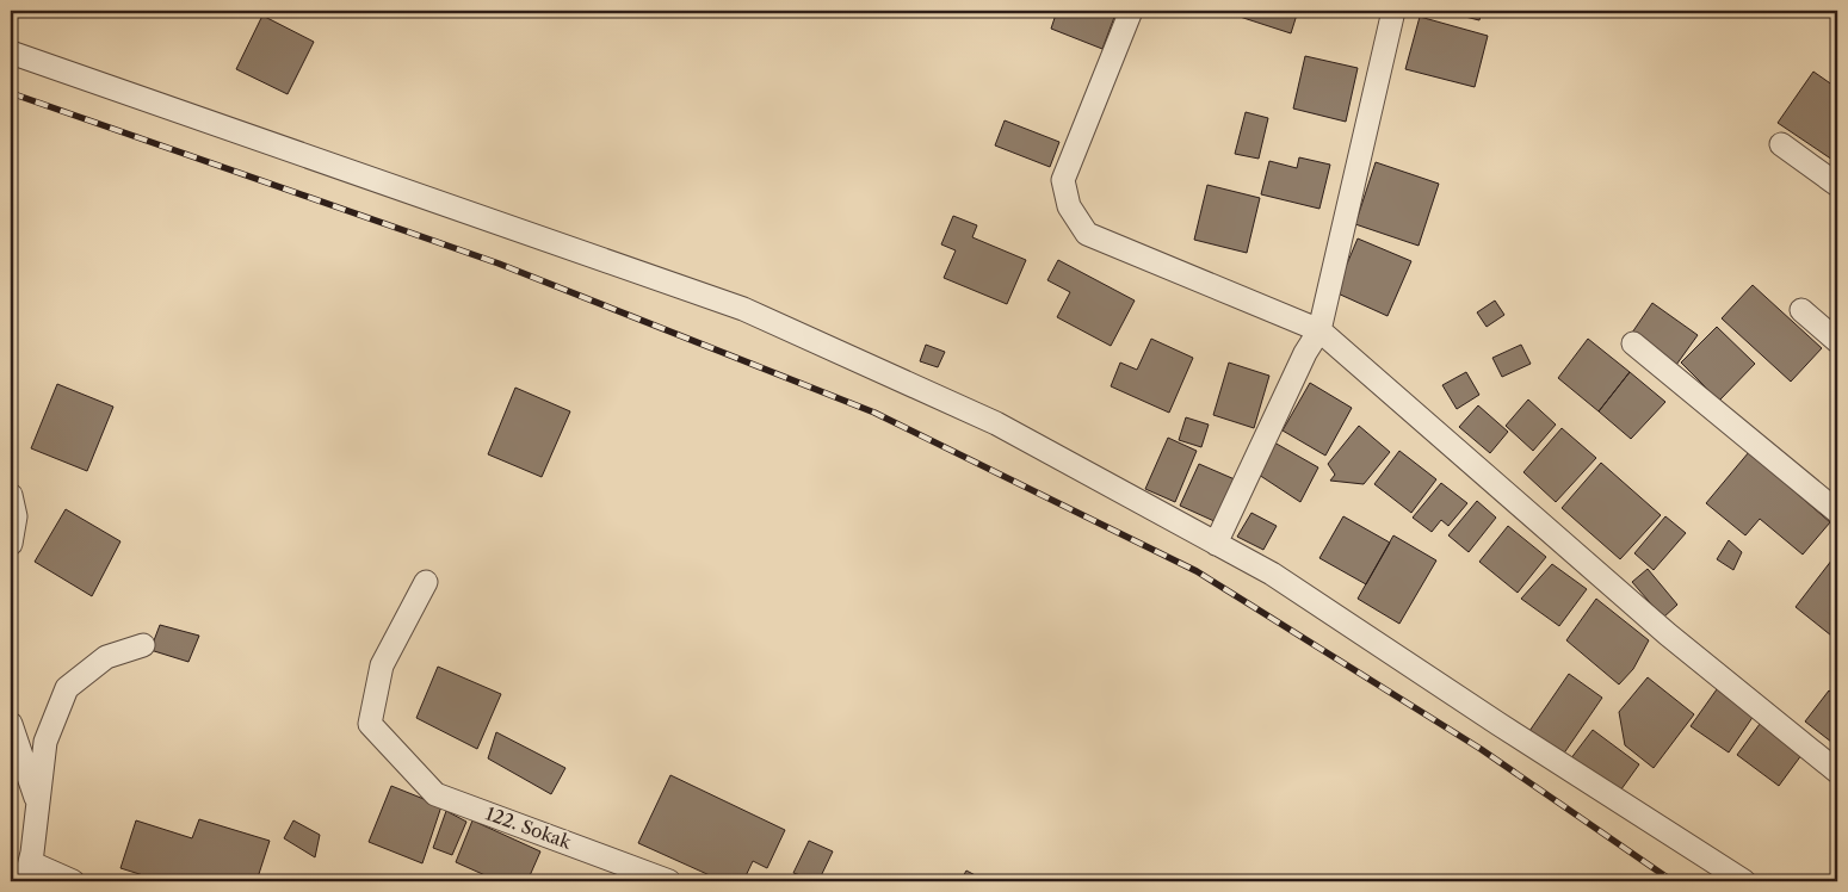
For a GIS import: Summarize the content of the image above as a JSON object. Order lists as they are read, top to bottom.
{
  "streets": {
    "street": ["122. Sokak"]
  }
}
